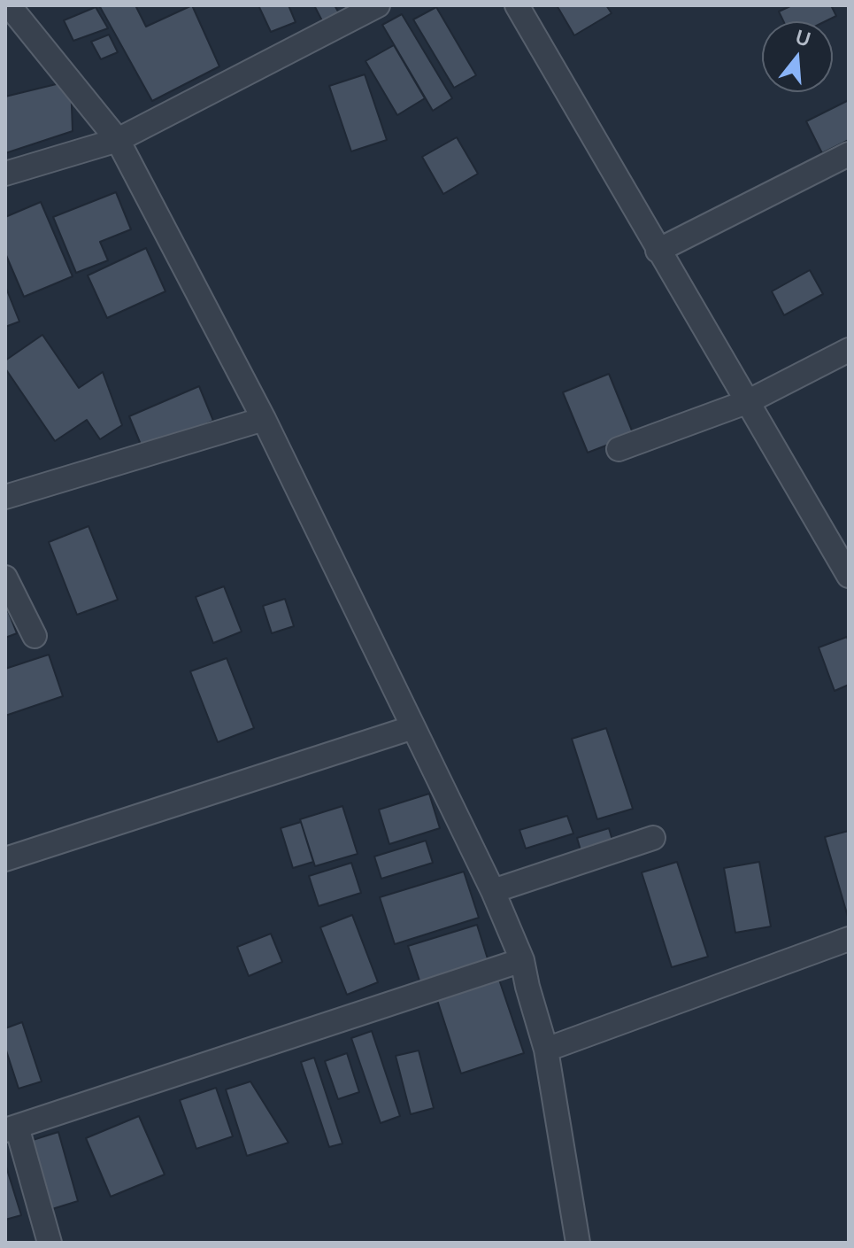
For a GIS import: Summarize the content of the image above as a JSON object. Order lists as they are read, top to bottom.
{
  "north": "top"
}
